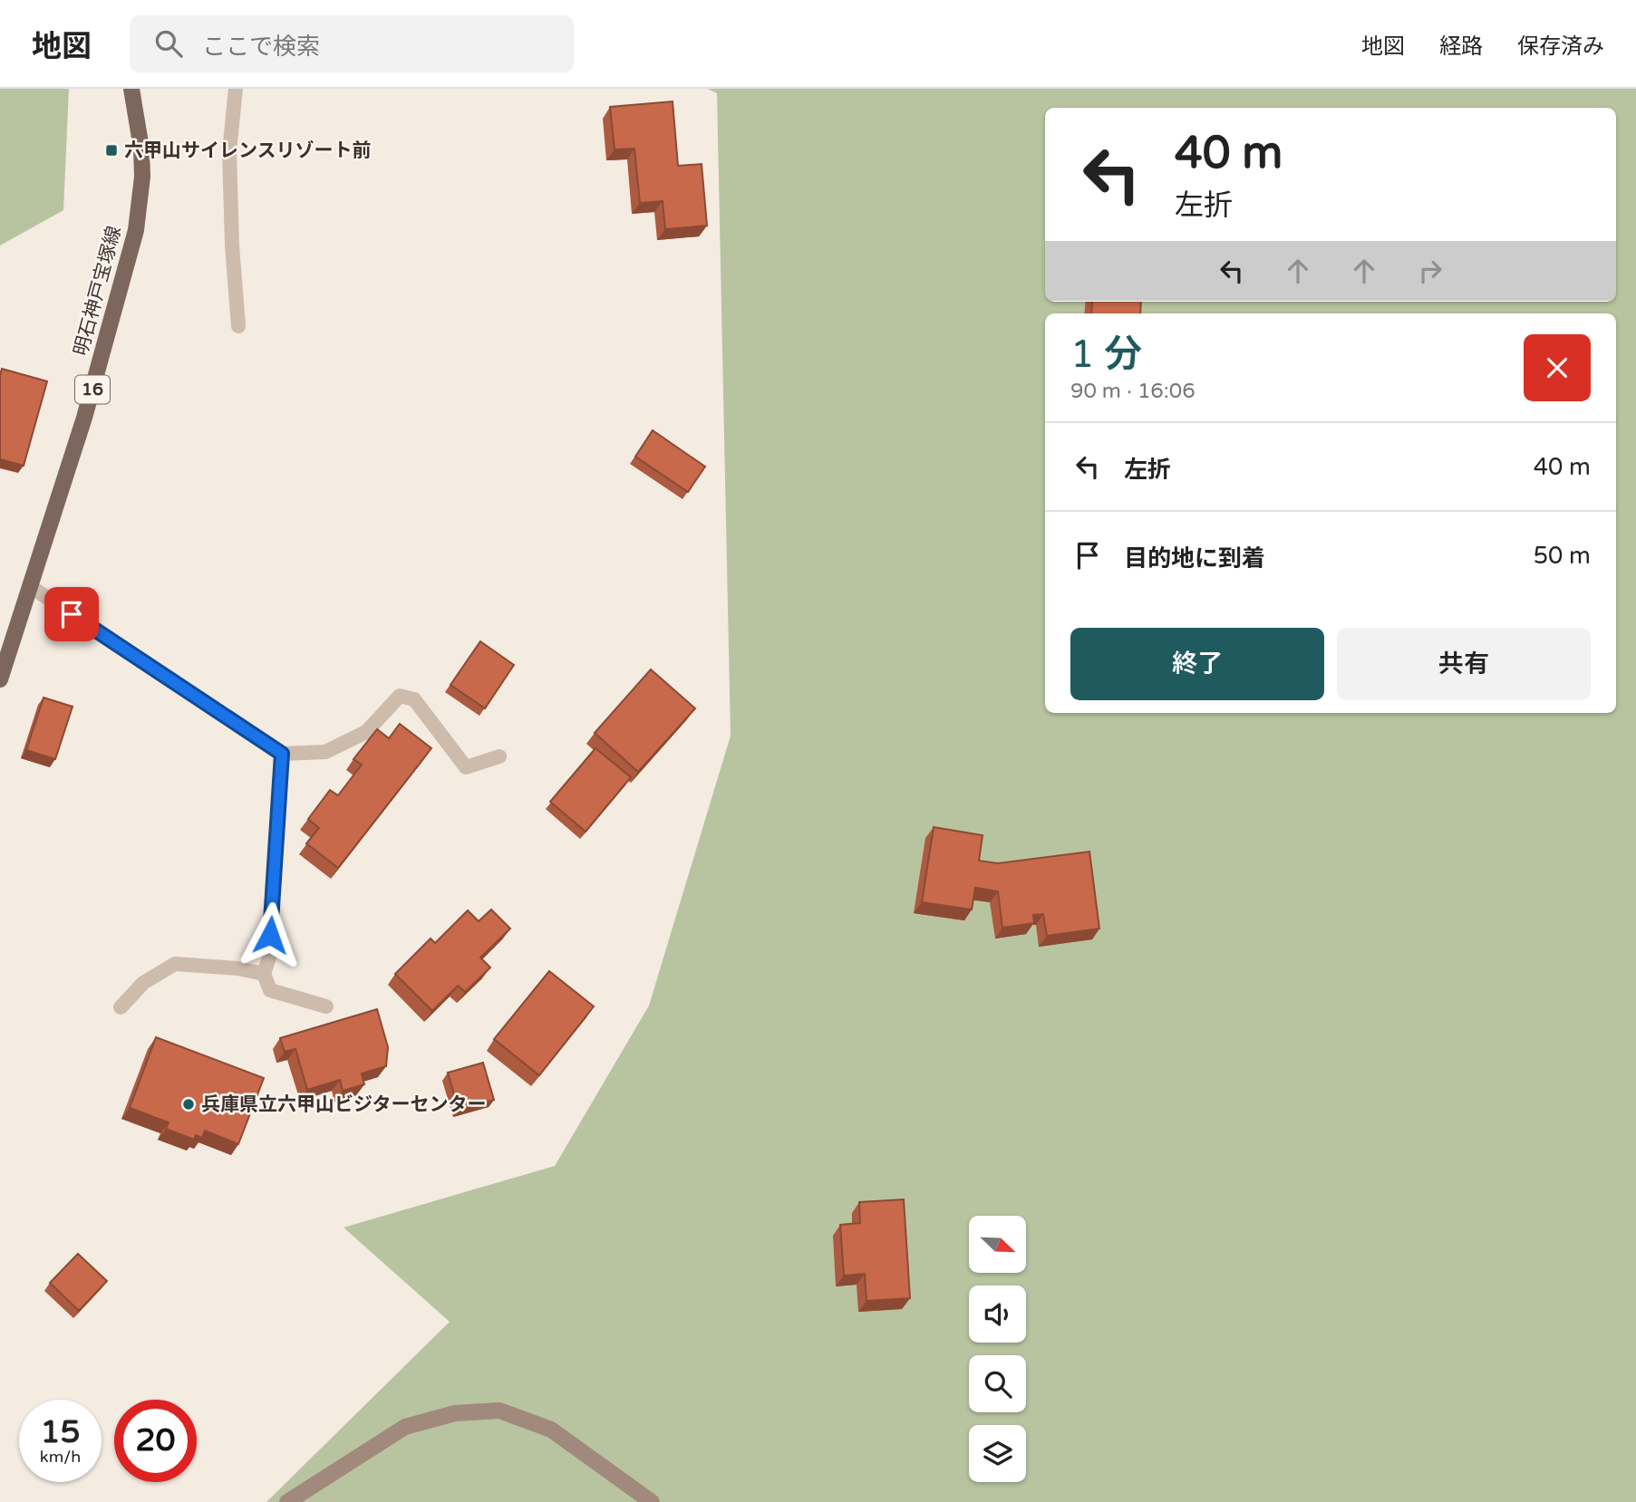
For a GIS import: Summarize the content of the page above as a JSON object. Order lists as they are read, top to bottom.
{
  "streets": {
    "main road": ["明石神戸宝塚線", "16"]
  },
  "places": {
    "transit": ["六甲山サイレンスリゾート前"],
    "other": ["兵庫県立六甲山ビジターセンター"]
  },
  "north": "bottom right",
  "page": {
    "header": "地図",
    "search": "ここで検索",
    "nav": ["地図", "経路", "保存済み"],
    "turn": ["40 m", "左折"],
    "heading": ["1 分", "90 m · 16:06"],
    "list": [
      {
        "name": "左折",
        "value": "40 m"
      },
      {
        "name": "目的地に到着",
        "value": "50 m"
      }
    ],
    "buttons": ["終了", "共有"],
    "speed": "15 km/h",
    "limit": "20"
  }
}
